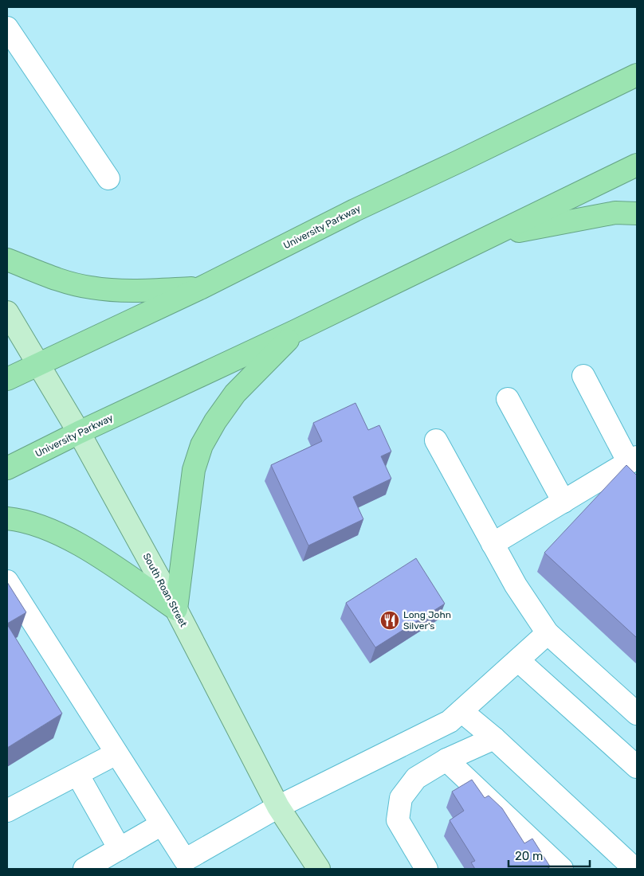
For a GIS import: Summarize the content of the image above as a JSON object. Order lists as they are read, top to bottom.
{
  "streets": {
    "highway": ["University Parkway"],
    "main road": ["South Roan Street"]
  },
  "crossings": [
    ["University Parkway", "South Roan Street"]
  ],
  "places": {
    "restaurant": ["Long John Silver's"]
  },
  "scale_bar": "20 m"
}
